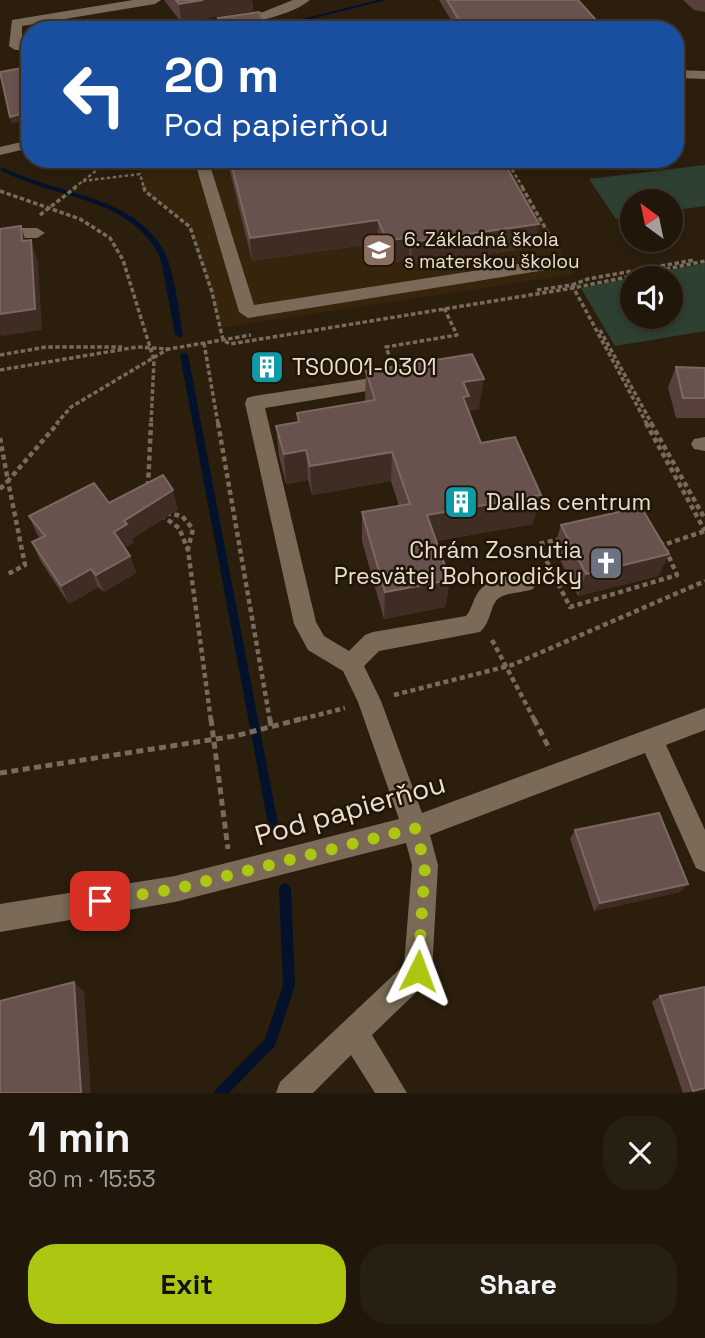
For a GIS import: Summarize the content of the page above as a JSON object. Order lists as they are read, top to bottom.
{
  "streets": {
    "street": ["Pod papierňou"]
  },
  "places": {
    "school or university": ["6. Základná škola s materskou školou"],
    "building": ["TS0001-0301", "Dallas centrum"],
    "church": ["Chrám Zosnutia Presvätej Bohorodičky"]
  },
  "north": "top left",
  "page": {
    "turn": ["20 m", "Pod papierňou"],
    "heading": ["1 min", "80 m · 15:53"],
    "buttons": ["Exit", "Share"]
  }
}
